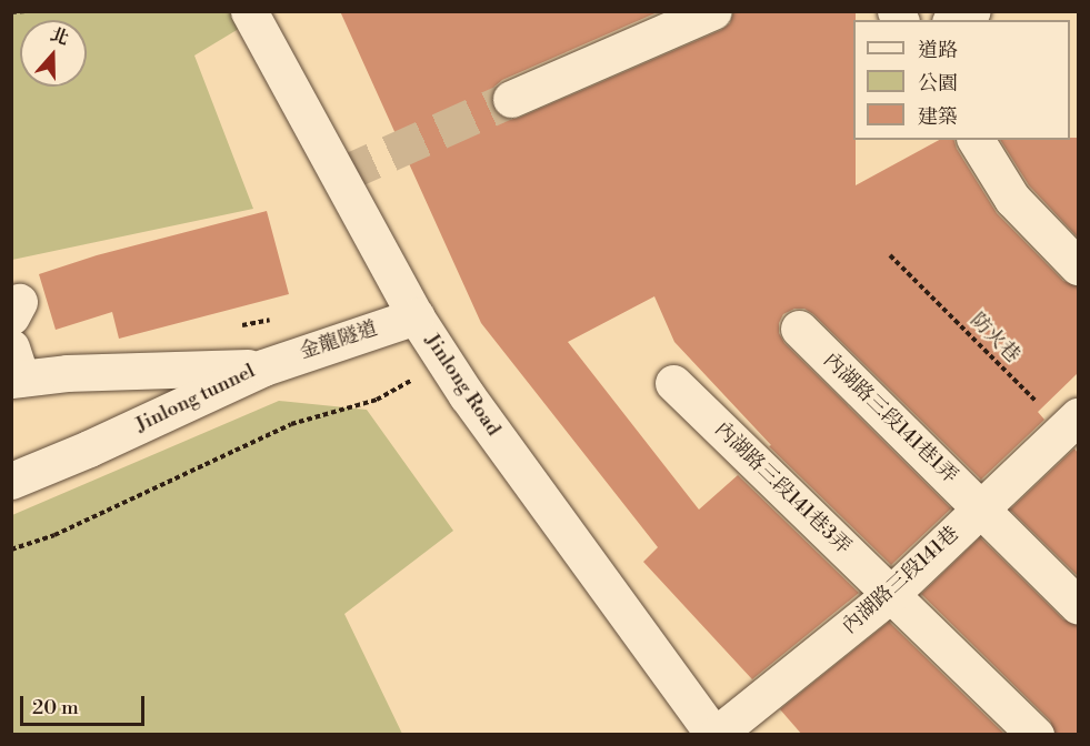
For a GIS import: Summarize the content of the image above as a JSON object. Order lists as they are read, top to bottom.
{
  "streets": {
    "street": [
      "金龍隧道",
      "Jinlong Road",
      "Jinlong tunnel",
      "內湖路三段141巷1弄",
      "內湖路三段141巷3弄",
      "內湖路三段141巷"
    ],
    "path": ["防火巷"]
  },
  "crossings": [
    ["防火巷", "內湖路三段141巷"],
    ["金龍隧道", "Jinlong Road"],
    ["金龍隧道", "Jinlong tunnel"],
    ["Jinlong Road", "內湖路三段141巷"],
    ["內湖路三段141巷1弄", "內湖路三段141巷"],
    ["內湖路三段141巷3弄", "內湖路三段141巷"]
  ],
  "legend": ["道路", "公園", "建築"],
  "scale_bar": "20 m",
  "north": "top"
}
